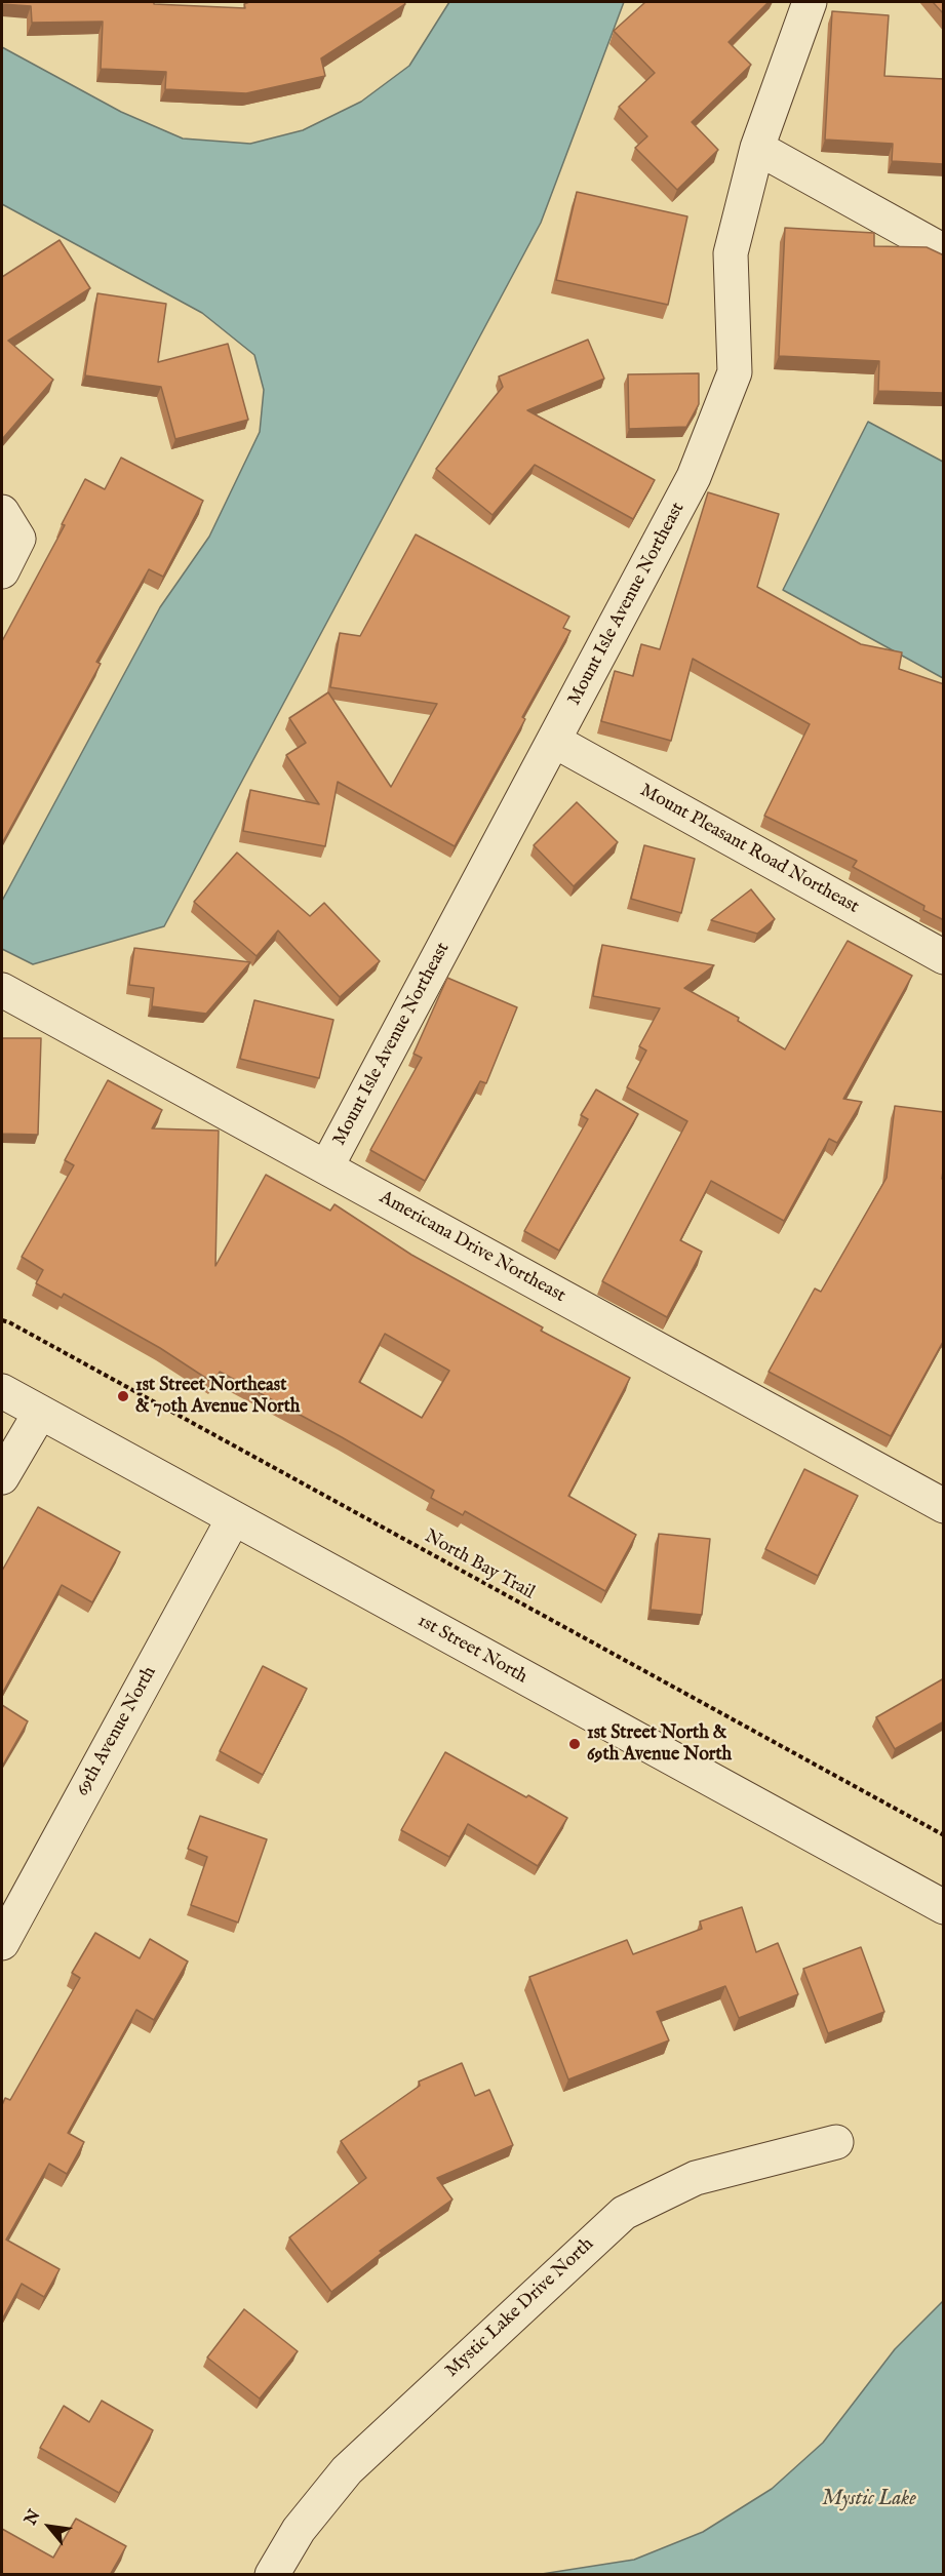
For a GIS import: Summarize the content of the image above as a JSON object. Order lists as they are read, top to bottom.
{
  "streets": {
    "street": [
      "Mount Isle Avenue Northeast",
      "Mount Pleasant Road Northeast",
      "Americana Drive Northeast",
      "1st Street North",
      "69th Avenue North",
      "Mystic Lake Drive North"
    ],
    "path": ["North Bay Trail"]
  },
  "crossings": [
    ["Mount Isle Avenue Northeast", "Mount Pleasant Road Northeast"],
    ["Mount Isle Avenue Northeast", "Americana Drive Northeast"],
    ["1st Street North", "69th Avenue North"]
  ],
  "water": ["Mystic Lake"],
  "places": ["1st Street Northeast & 70th Avenue North", "1st Street North & 69th Avenue North"],
  "north": "top left"
}
